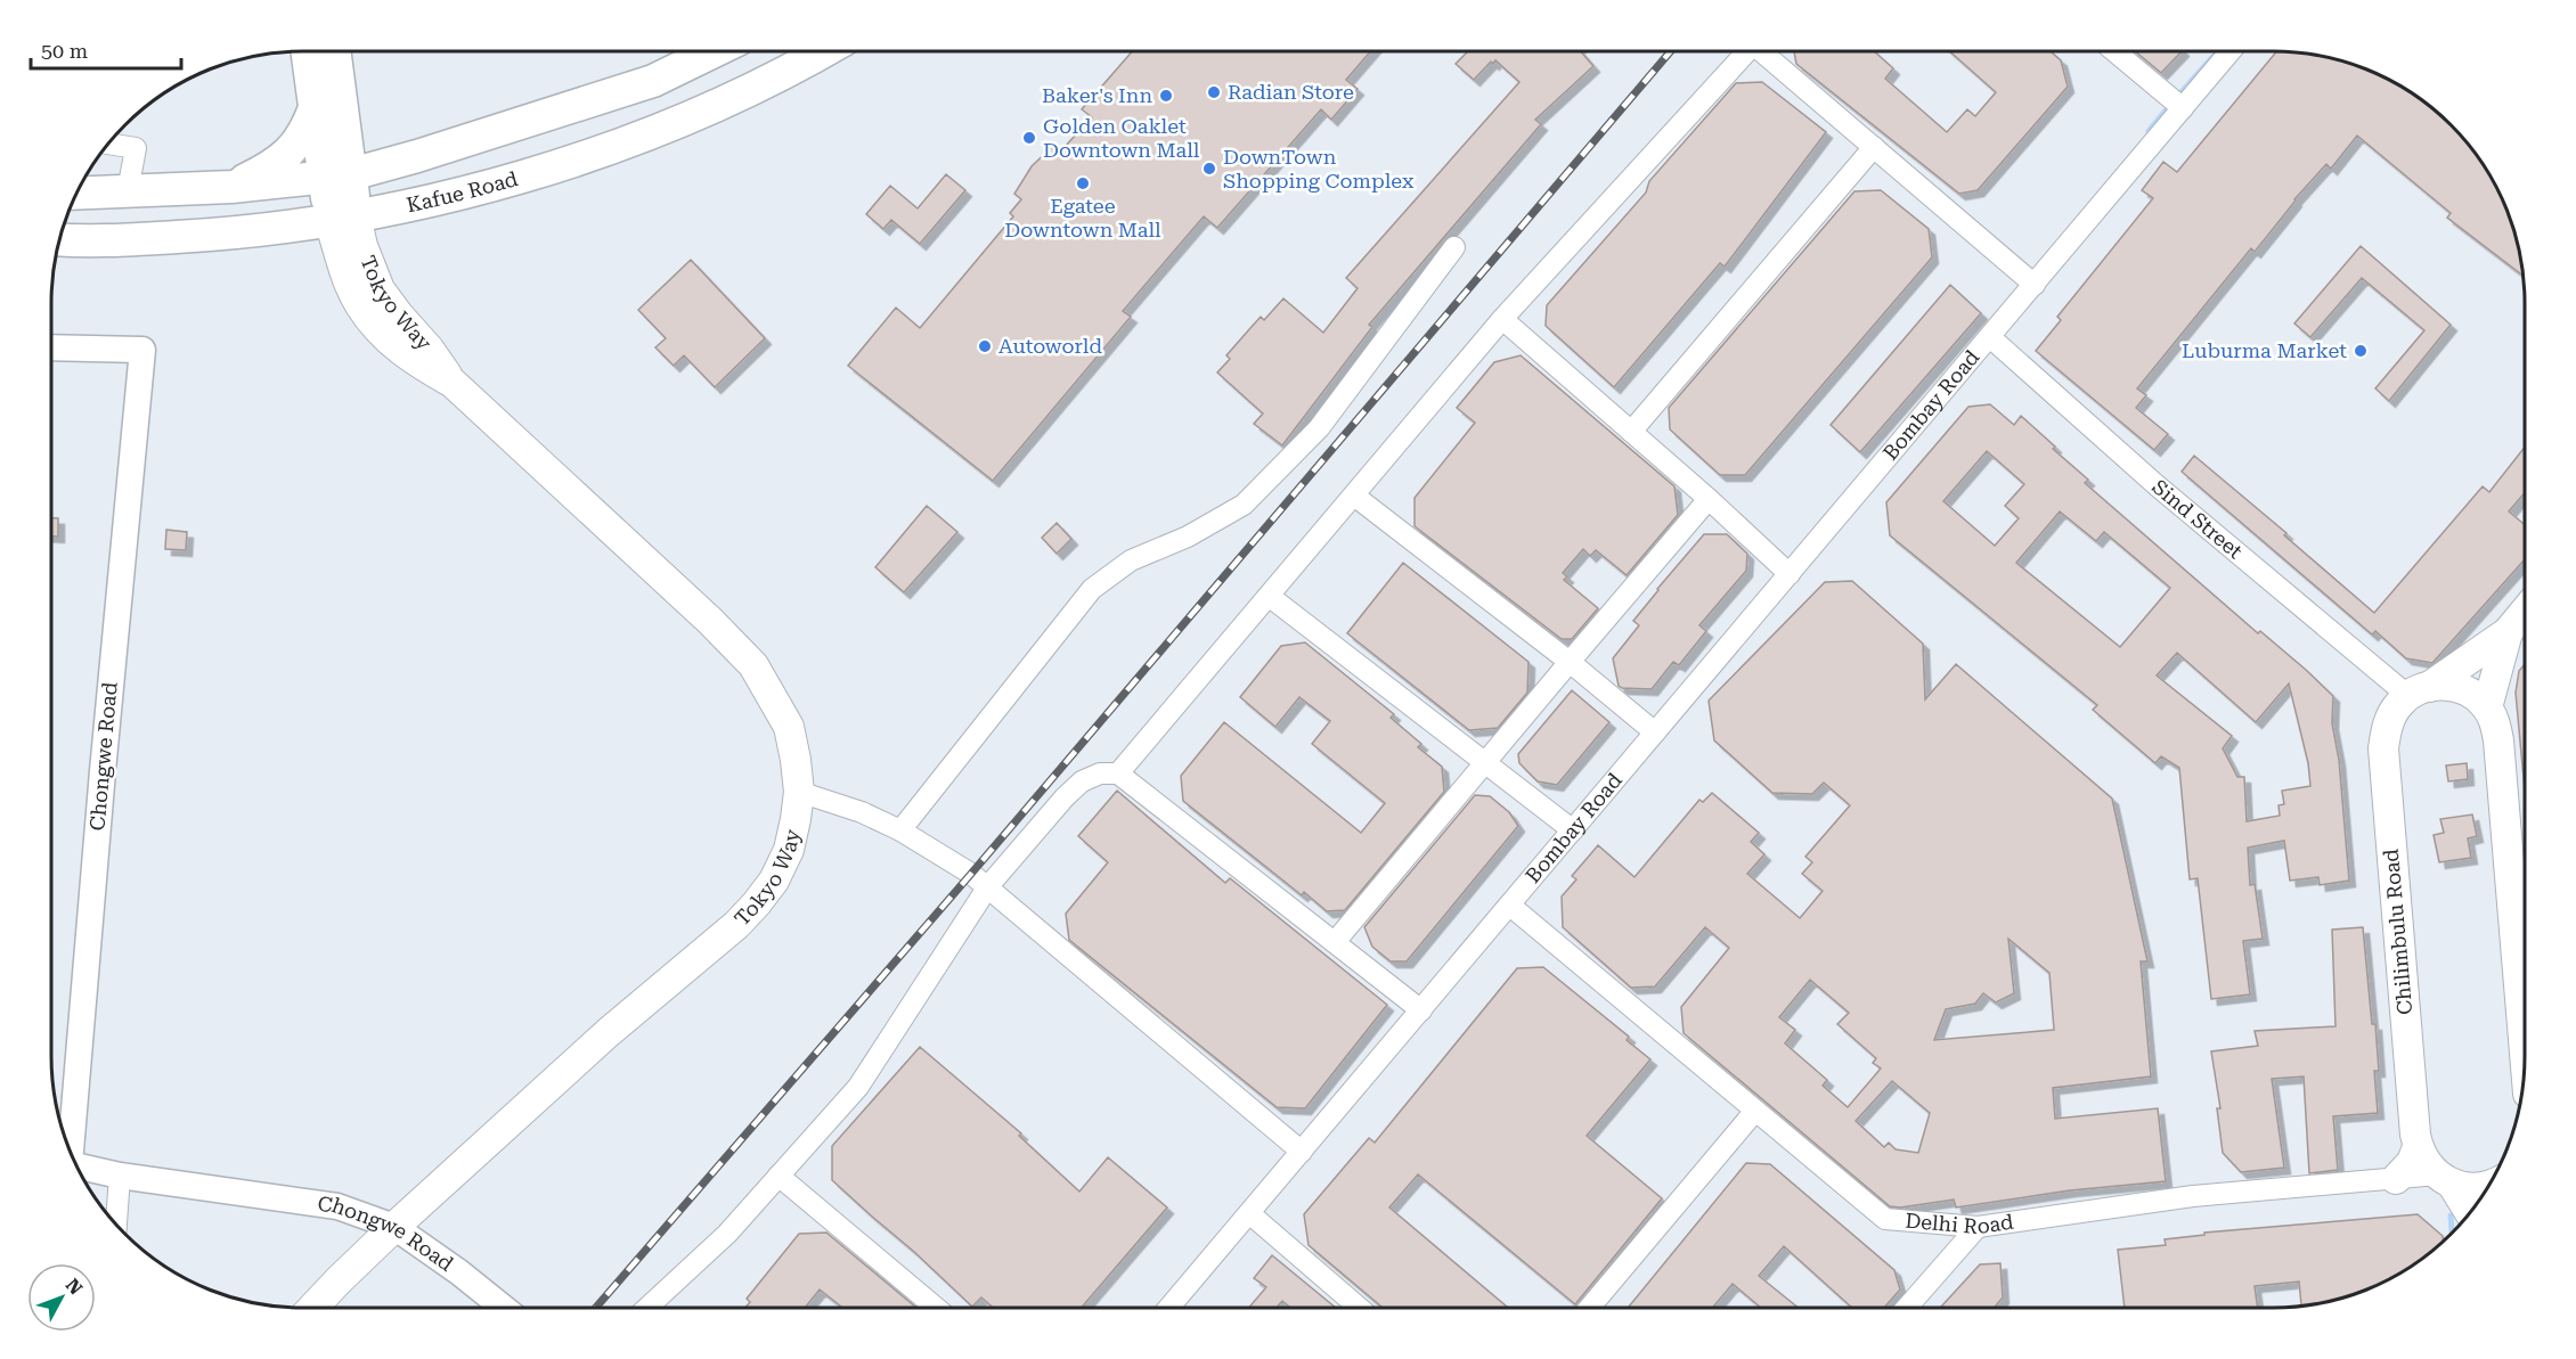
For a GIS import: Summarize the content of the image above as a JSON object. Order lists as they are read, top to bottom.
{
  "streets": {
    "main road": ["Kafue Road", "Tokyo Way", "Chilimbulu Road"],
    "street": [
      "Bombay Road",
      "Sind Street",
      "Chongwe Road",
      "Delhi Road"
    ]
  },
  "crossings": [
    ["Kafue Road", "Tokyo Way"],
    ["Tokyo Way", "Chongwe Road"],
    ["Bombay Road", "Sind Street"],
    ["Bombay Road", "Delhi Road"],
    ["Sind Street", "Chilimbulu Road"]
  ],
  "places": [
    "Radian Store",
    "Baker's Inn",
    "Golden Oaklet Downtown Mall",
    "DownTown Shopping Complex",
    "Egatee Downtown Mall",
    "Autoworld",
    "Luburma Market"
  ],
  "scale_bar": "50 m",
  "north": "top right"
}
